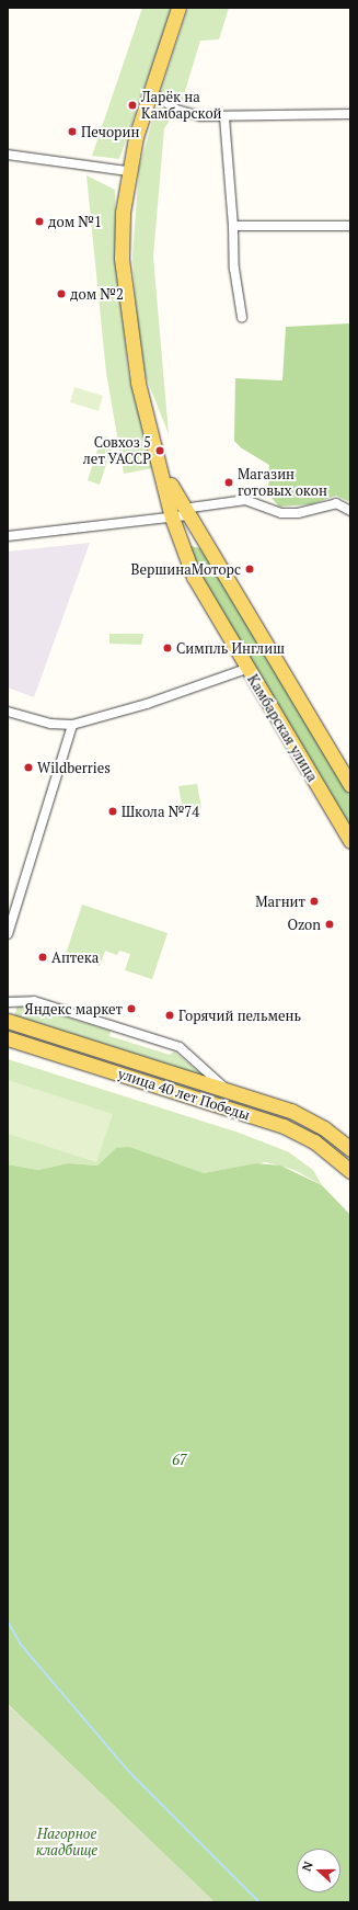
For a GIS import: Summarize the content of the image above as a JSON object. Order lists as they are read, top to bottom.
{
  "streets": {
    "main road": ["Камбарская улица", "улица 40 лет Победы"]
  },
  "parks": ["67", "Нагорное кладбище"],
  "places": [
    "Ларёк на Камбарской",
    "Печорин",
    "дом №1",
    "дом №2",
    "Совхоз 5 лет УАССР",
    "Магазин готовых окон",
    "ВершинаМоторс",
    "Симпль Инглиш",
    "Wildberries",
    "Школа №74",
    "Магнит",
    "Ozon",
    "Аптека",
    "Яндекс маркет",
    "Горячий пельмень"
  ],
  "north": "left"
}
